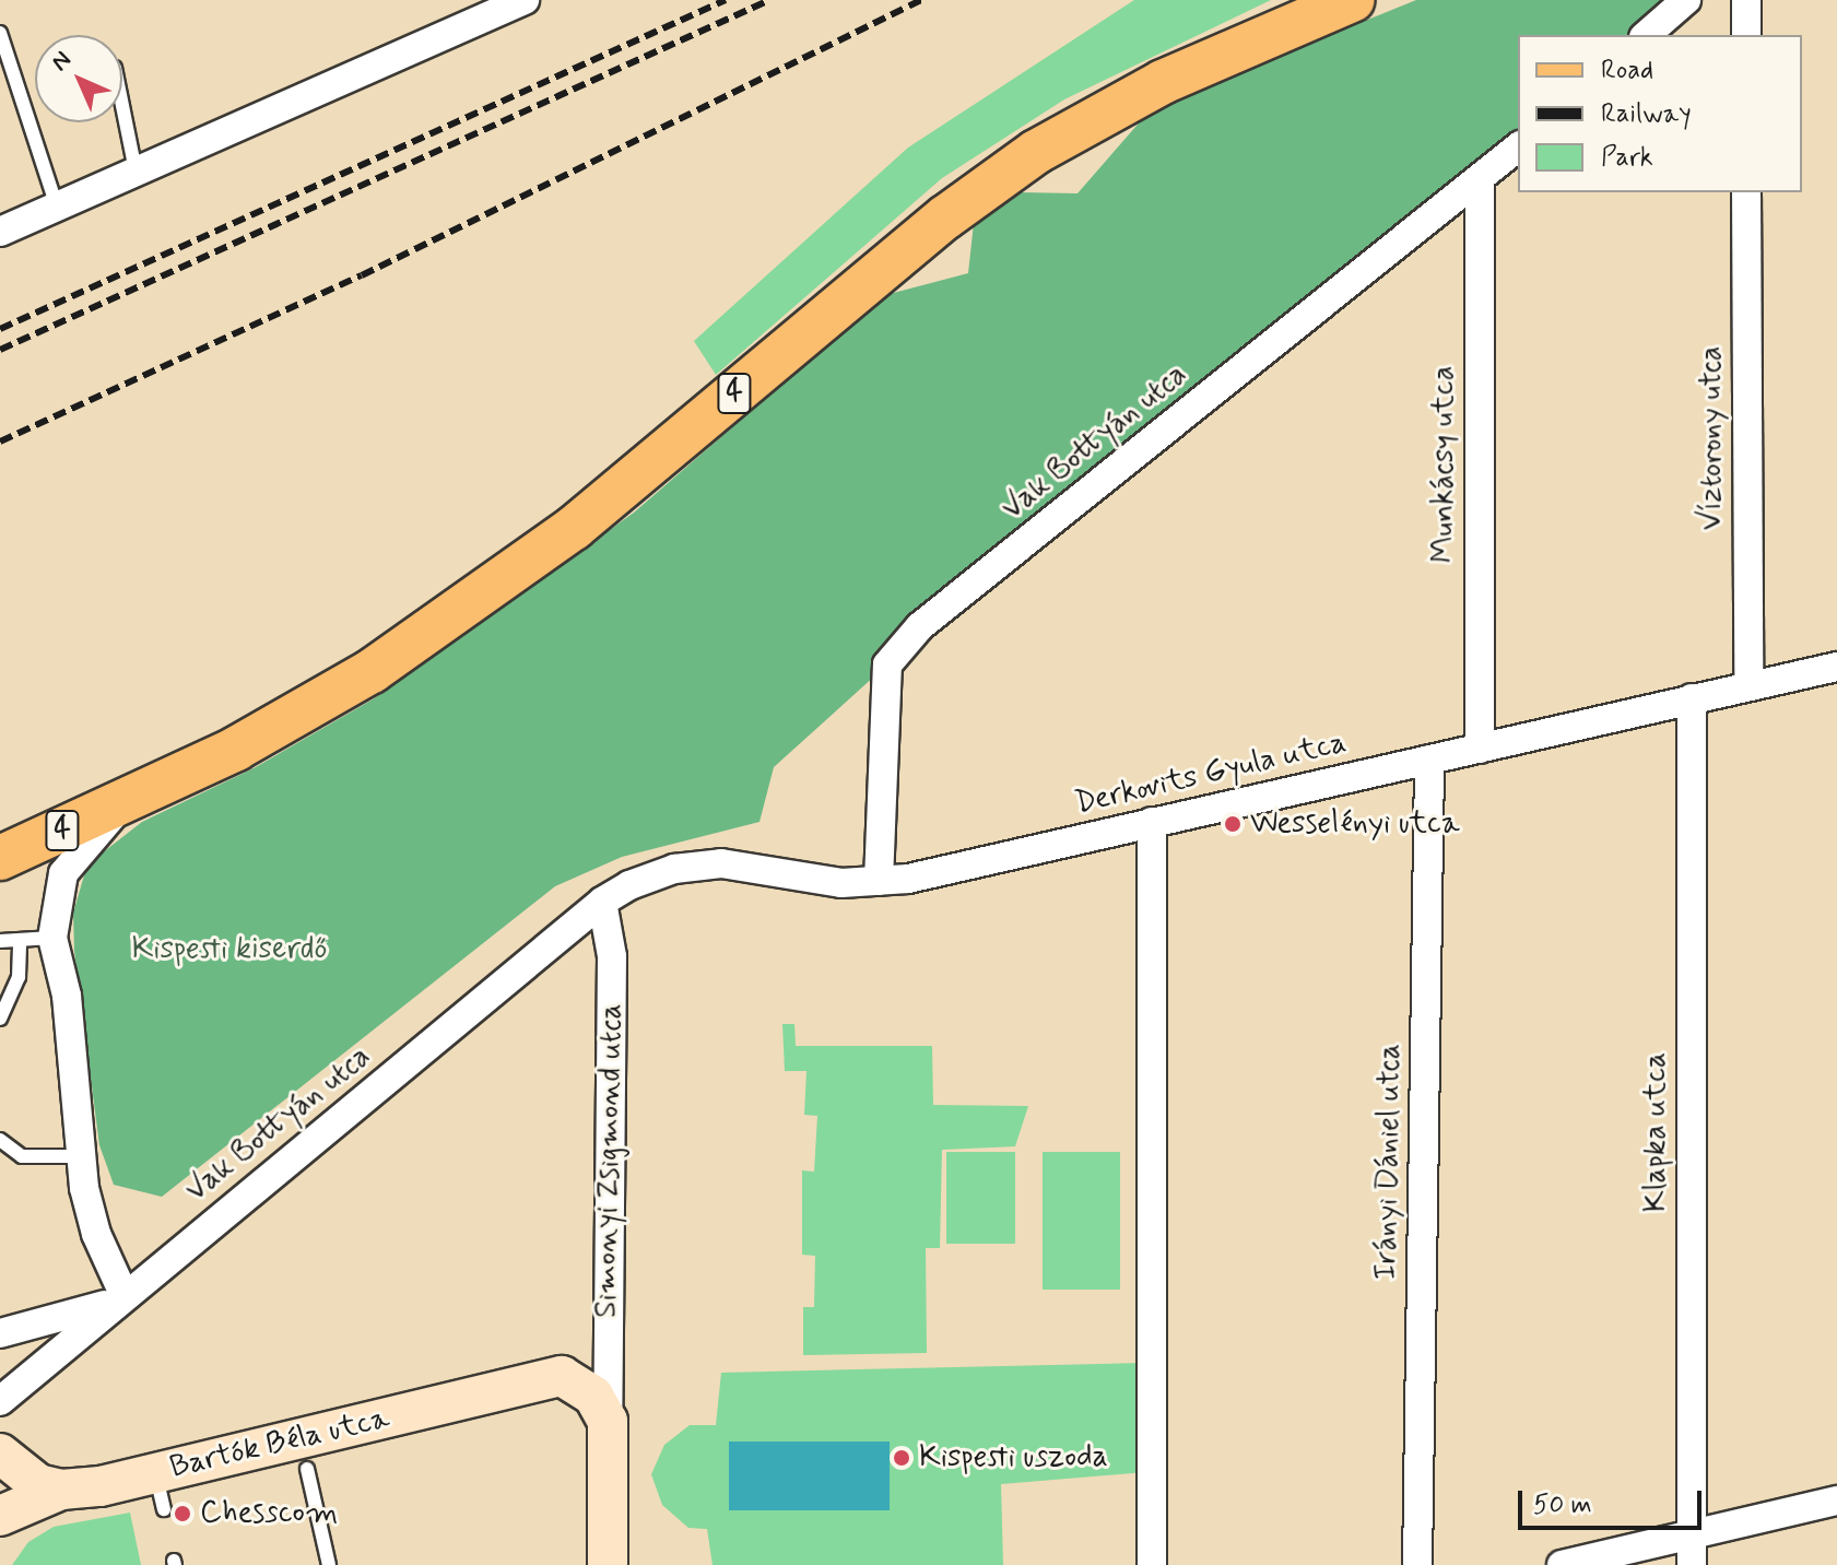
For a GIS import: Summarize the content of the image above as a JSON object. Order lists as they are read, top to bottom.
{
  "streets": {
    "main road": ["4", "Simonyi Zsigmond utca", "Bartók Béla utca"],
    "street": [
      "Víztorony utca",
      "Vak Bottyán utca",
      "Munkácsy utca",
      "Derkovits Gyula utca",
      "Klapka utca",
      "Irányi Dániel utca"
    ]
  },
  "crossings": [
    ["Víztorony utca", "Derkovits Gyula utca"],
    ["Vak Bottyán utca", "Munkácsy utca"],
    ["Vak Bottyán utca", "Derkovits Gyula utca"],
    ["Vak Bottyán utca", "Simonyi Zsigmond utca"],
    ["Munkácsy utca", "Derkovits Gyula utca"],
    ["Derkovits Gyula utca", "Klapka utca"],
    ["Derkovits Gyula utca", "Simonyi Zsigmond utca"],
    ["Derkovits Gyula utca", "Irányi Dániel utca"],
    ["Simonyi Zsigmond utca", "Bartók Béla utca"]
  ],
  "parks": ["Kispesti kiserdő"],
  "places": ["Wesselényi utca", "Kispesti uszoda", "Chesscom"],
  "legend": ["Road", "Railway", "Park"],
  "scale_bar": "50 m",
  "north": "top left"
}
